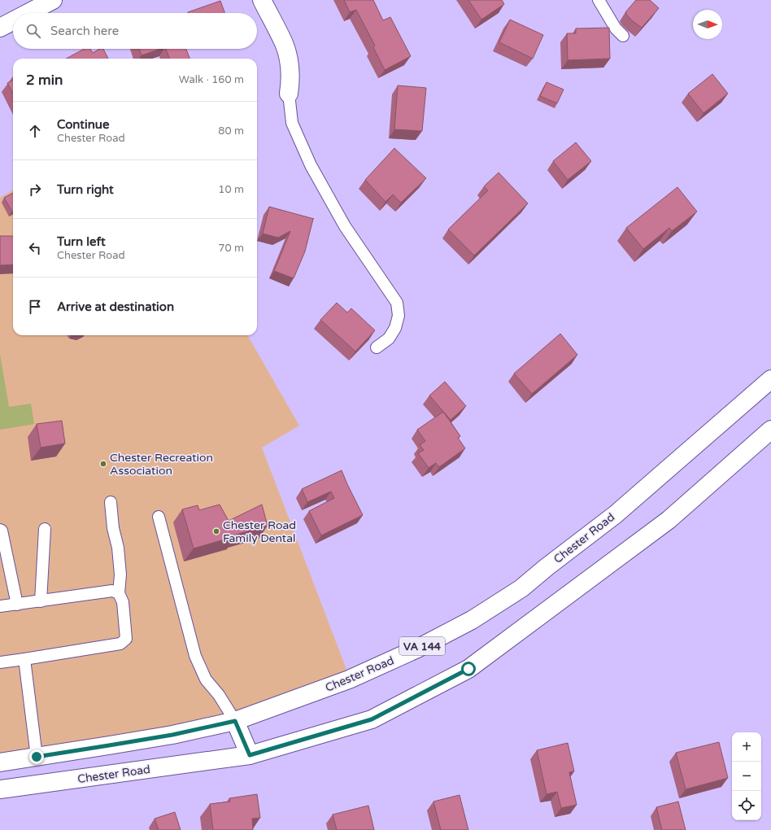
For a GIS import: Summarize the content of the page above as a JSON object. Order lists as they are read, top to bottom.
{
  "streets": {
    "street": ["Chester Road", "VA 144"]
  },
  "places": ["Chester Recreation Association", "Chester Road Family Dental"],
  "north": "right",
  "page": {
    "search": "Search here",
    "heading": ["2 min", "Walk · 160 m"],
    "list": [
      ["Continue", "Chester Road", "80 m"],
      ["Turn right", "10 m"],
      ["Turn left", "Chester Road", "70 m"],
      "Arrive at destination"
    ],
    "map_buttons": ["+", "−"]
  }
}
